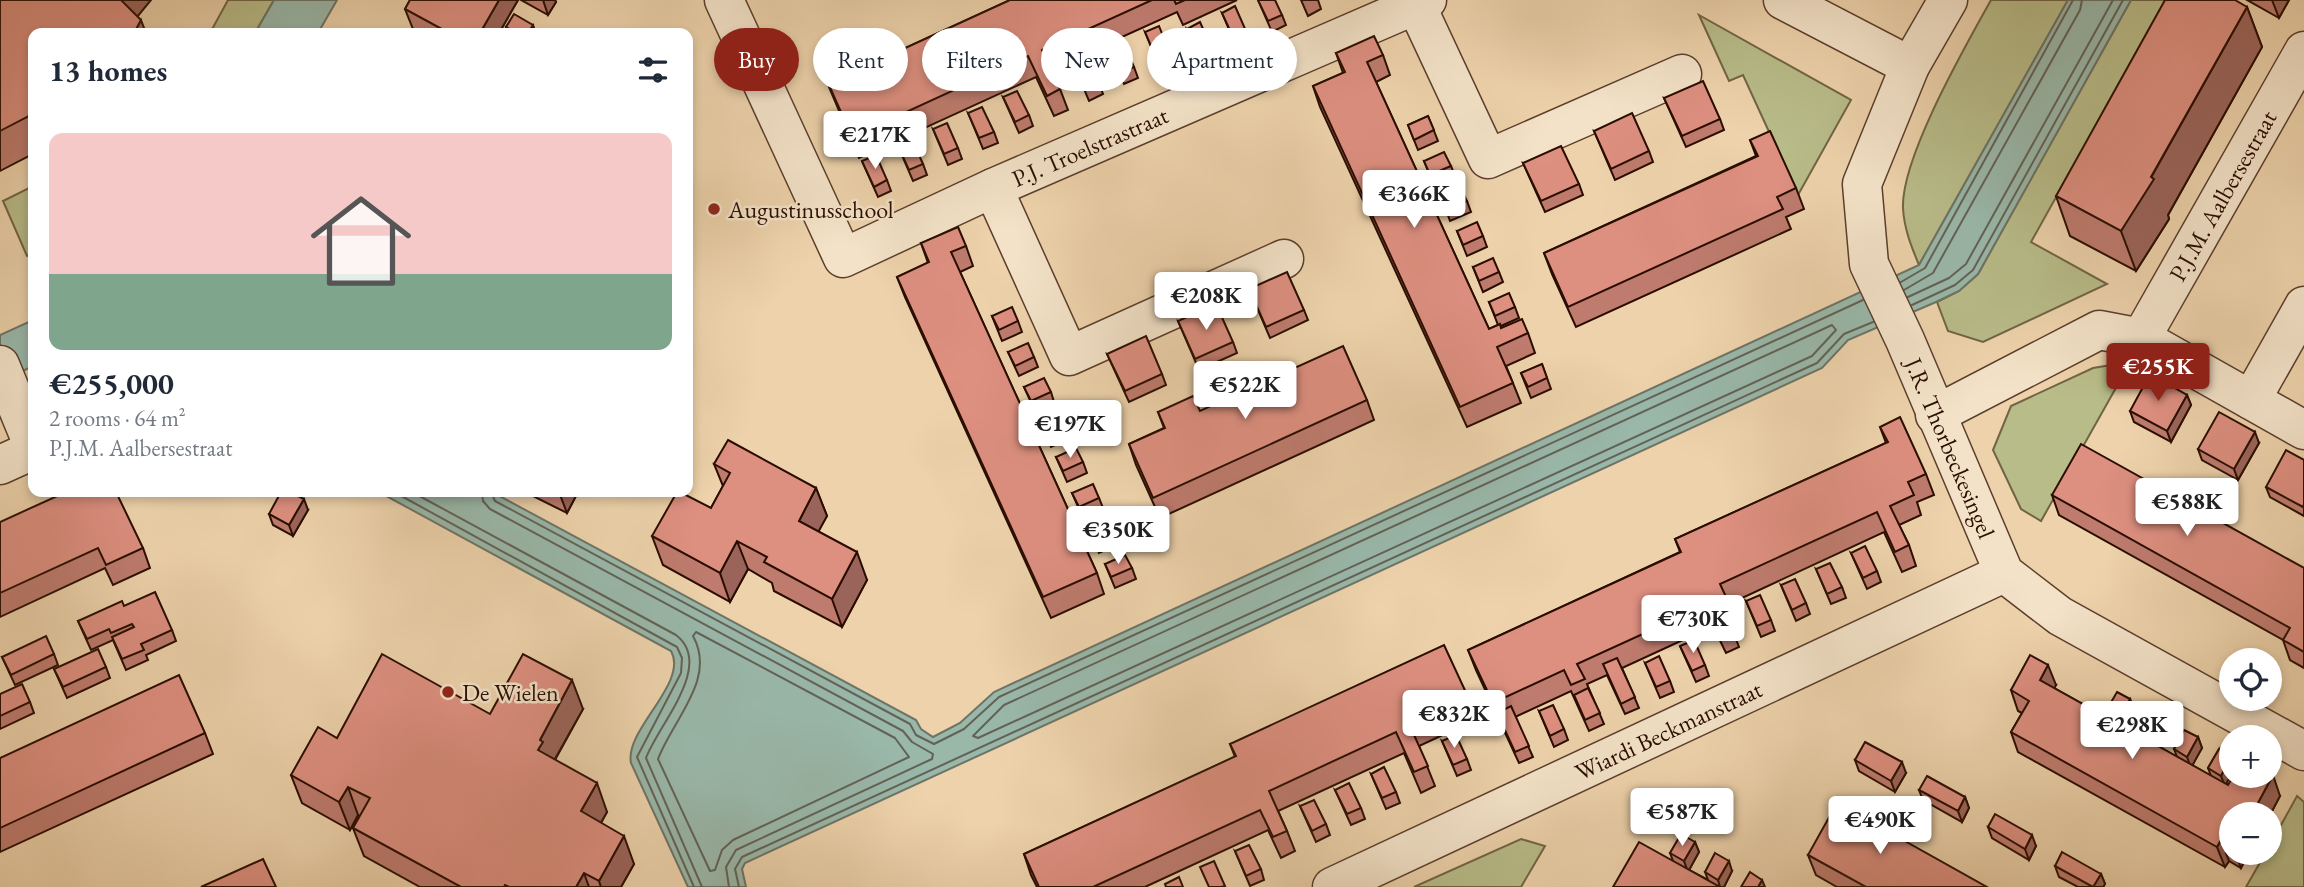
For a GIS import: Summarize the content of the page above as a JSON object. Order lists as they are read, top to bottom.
{
  "streets": {
    "street": [
      "P.J. Troelstrastraat",
      "P.J.M. Aalbersestraat",
      "J.R. Thorbeckesingel",
      "Wiardi Beckmanstraat"
    ]
  },
  "crossings": [
    ["J.R. Thorbeckesingel", "Wiardi Beckmanstraat"]
  ],
  "places": ["Augustinusschool", "De Wielen"],
  "page": {
    "chip": [
      "Buy",
      "Rent",
      "Filters",
      "New",
      "Apartment"
    ],
    "heading": "13 homes",
    "price": [
      "€217K",
      "€366K",
      "€208K",
      "€255K",
      "€522K",
      "€197K",
      "€588K",
      "€350K",
      "€730K",
      "€832K",
      "€298K",
      "€587K",
      "€490K"
    ],
    "list": [
      {
        "name": "€255,000",
        "note": "2 rooms · 64 m² · P.J.M. Aalbersestraat"
      }
    ],
    "map_buttons": ["+", "−"]
  }
}
